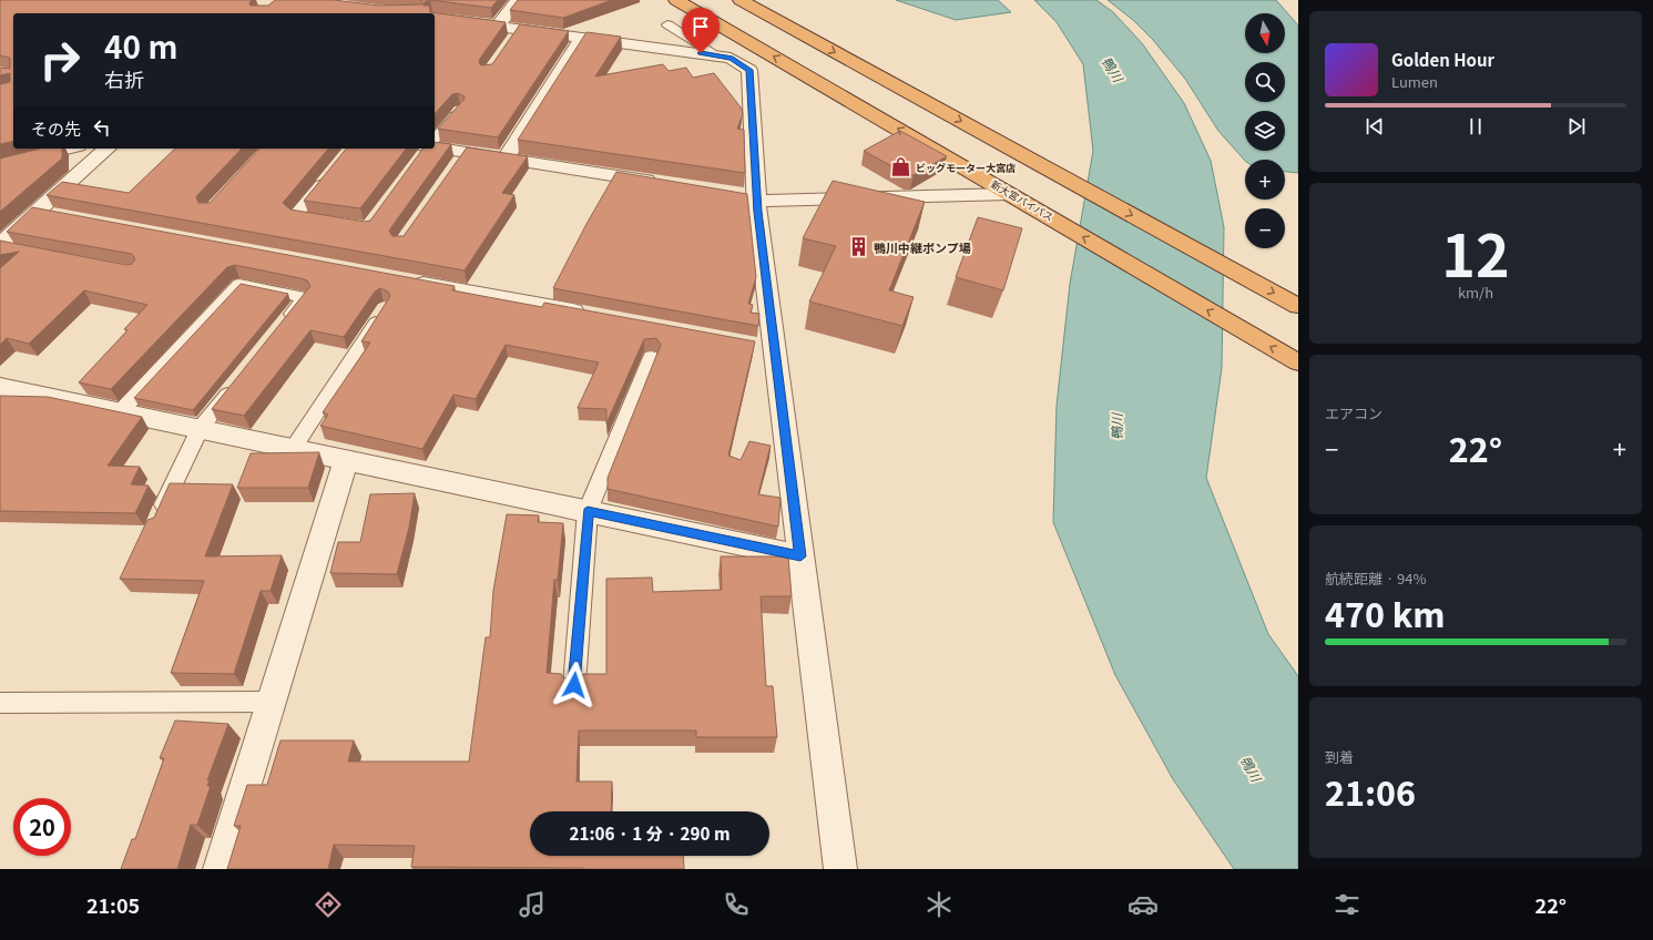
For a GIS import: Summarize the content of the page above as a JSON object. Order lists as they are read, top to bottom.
{
  "streets": {
    "highway": ["新大宮バイパス"]
  },
  "water": ["鴨川"],
  "places": {
    "shop": ["ビッグモーター大宮店"],
    "building": ["鴨川中継ポンプ場"]
  },
  "north": "bottom",
  "page": {
    "map_buttons": ["+", "−"],
    "turn": ["40 m", "右折"],
    "song": ["Golden Hour", "Lumen"],
    "then": "その先",
    "tile": [
      ["12", "km/h"],
      "エアコン",
      ["航続距離 · 94%", "470 km"],
      ["到着", "21:06"]
    ],
    "heat": ["−", "22°", "+"],
    "limit": "20",
    "trip": "21:06 · 1 分 · 290 m",
    "tabs": ["21:05", "22°"]
  }
}
